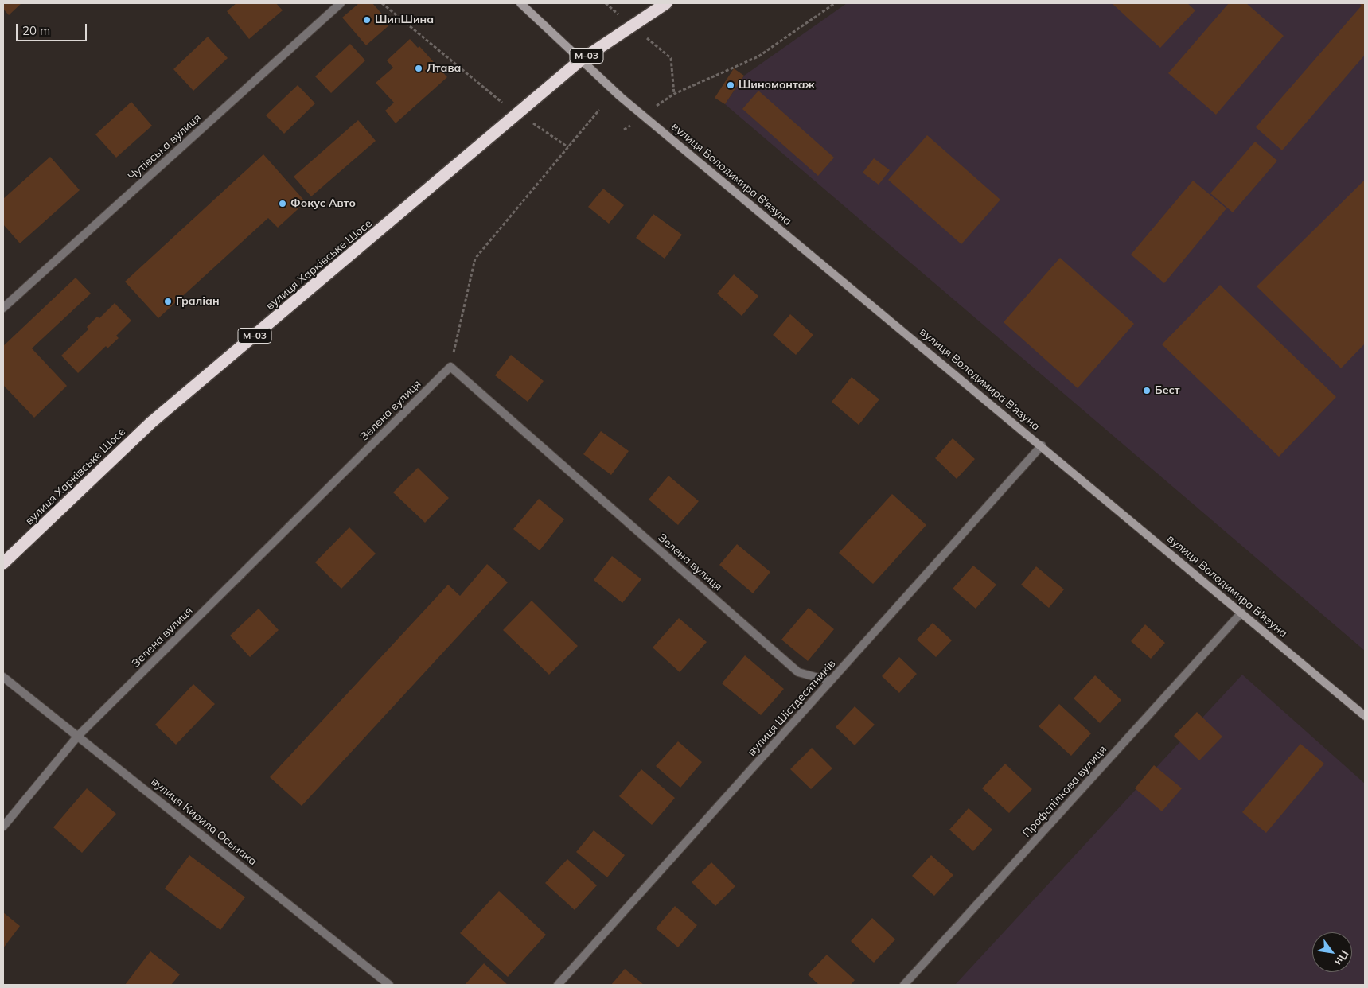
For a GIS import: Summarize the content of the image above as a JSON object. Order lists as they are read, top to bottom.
{
  "streets": {
    "highway": ["М-03", "вулиця Харківське Шосе"],
    "main road": ["вулиця Володимира В'язуна"],
    "street": [
      "Чутівська вулиця",
      "Зелена вулиця",
      "вулиця Шістдесятників",
      "Профспілкова вулиця",
      "вулиця Кирила Осьмака"
    ]
  },
  "crossings": [
    ["вулиця Володимира В'язуна", "вулиця Харківське Шосе"],
    ["вулиця Володимира В'язуна", "вулиця Шістдесятників"],
    ["вулиця Володимира В'язуна", "Профспілкова вулиця"],
    ["Зелена вулиця", "вулиця Шістдесятників"],
    ["Зелена вулиця", "вулиця Кирила Осьмака"]
  ],
  "places": [
    "ШипШина",
    "Лтава",
    "Шиномонтаж",
    "Фокус Авто",
    "Граліан",
    "Бест"
  ],
  "scale_bar": "20 m",
  "north": "bottom right"
}
